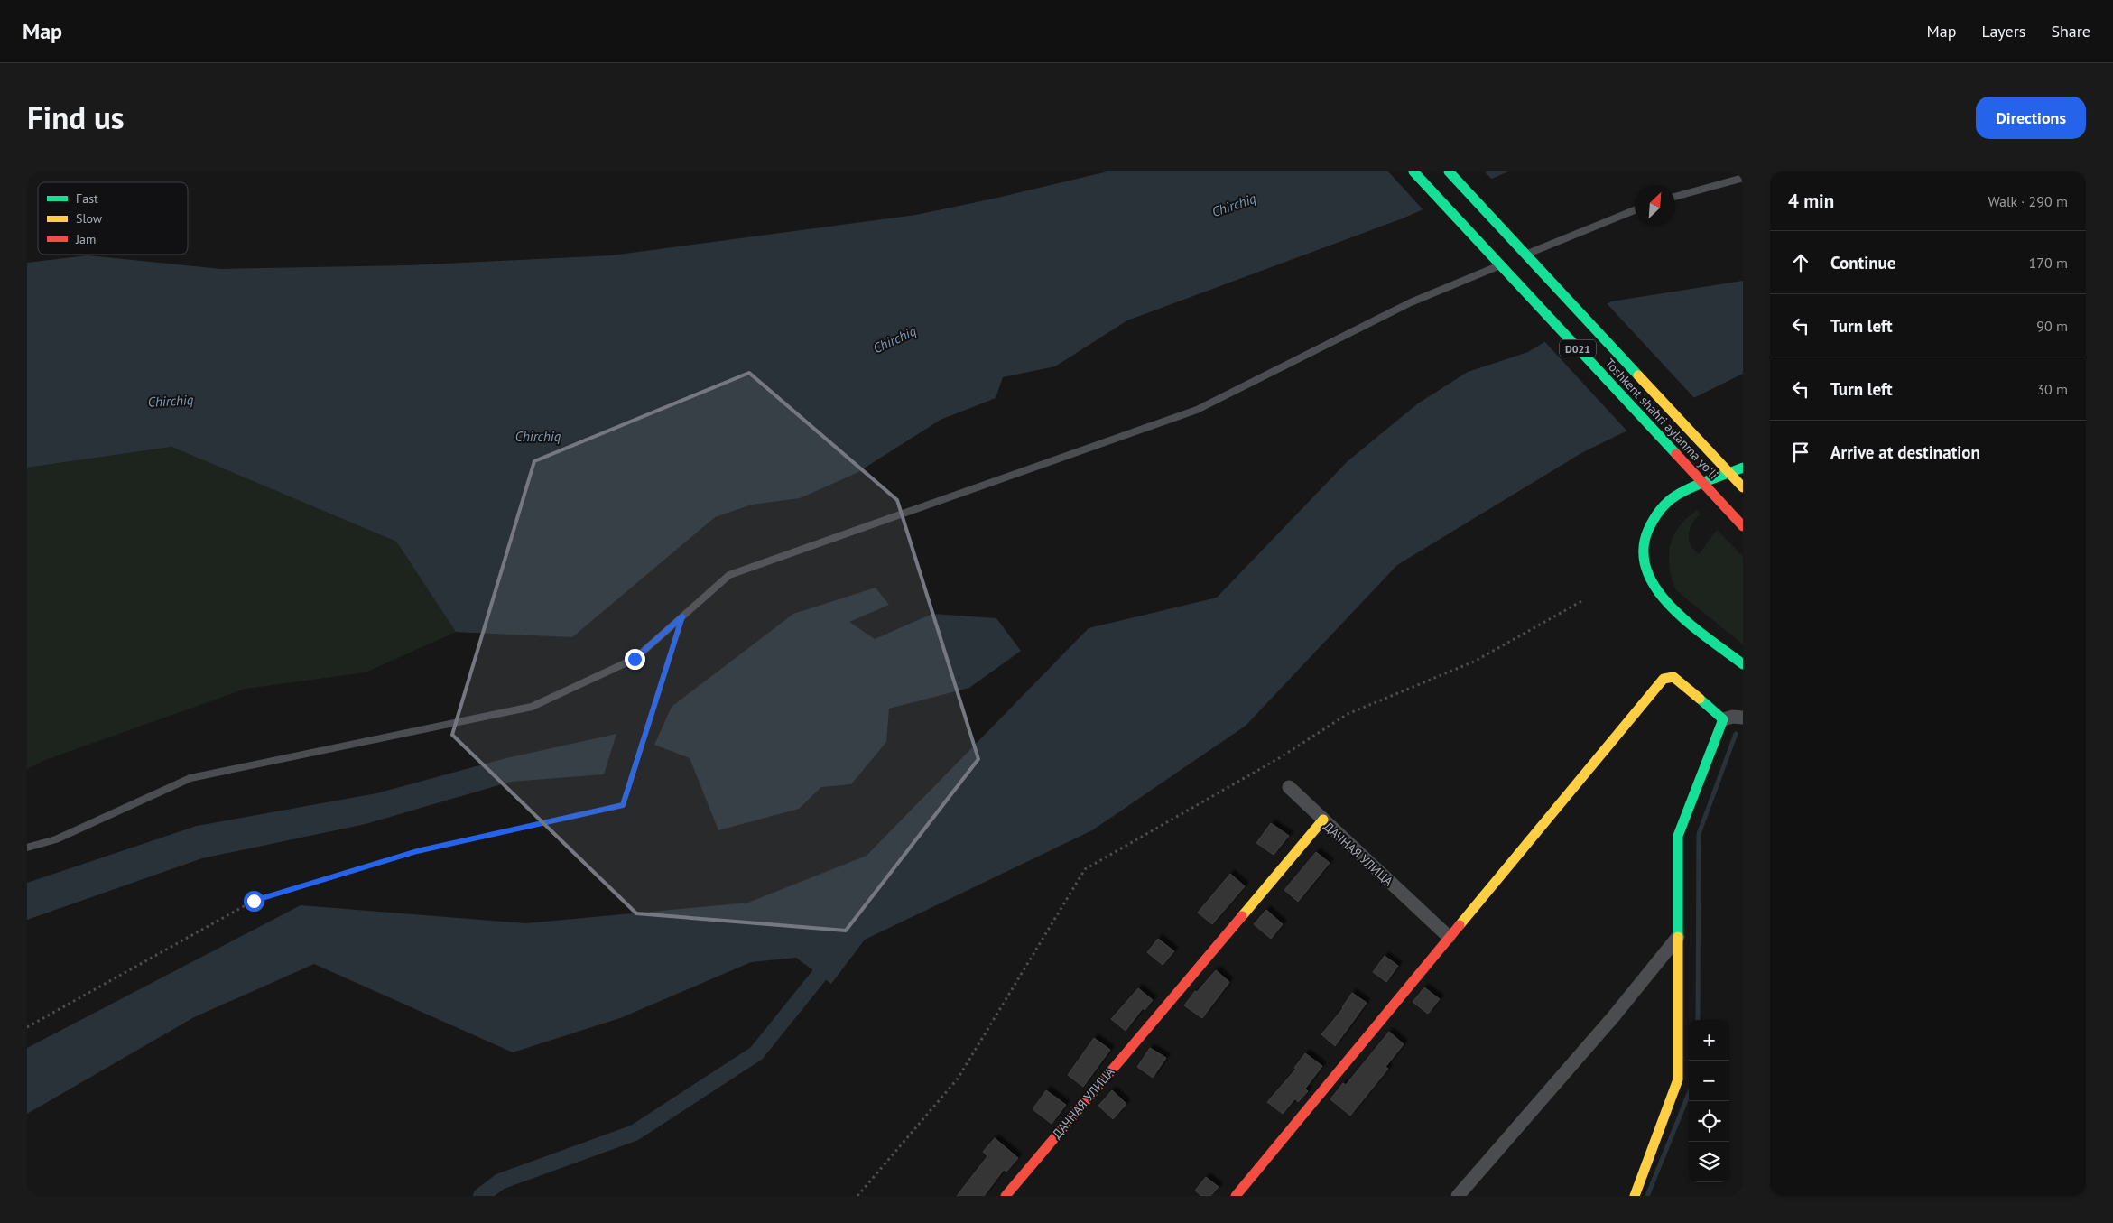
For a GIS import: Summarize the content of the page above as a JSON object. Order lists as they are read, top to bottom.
{
  "streets": {
    "main road": ["D021", "Toshkent shahri aylanma yoʻli", "ДАЧНАЯ УЛИЦА"]
  },
  "water": ["Chirchiq"],
  "legend": ["Fast", "Slow", "Jam"],
  "north": "top right",
  "page": {
    "header": "Map",
    "nav": ["Map", "Layers", "Share"],
    "title": "Find us",
    "buttons": "Directions",
    "heading": ["4 min", "Walk · 290 m"],
    "list": [
      ["Continue", "170 m"],
      ["Turn left", "90 m"],
      ["Turn left", "30 m"],
      "Arrive at destination"
    ],
    "map_buttons": ["+", "−"]
  }
}
